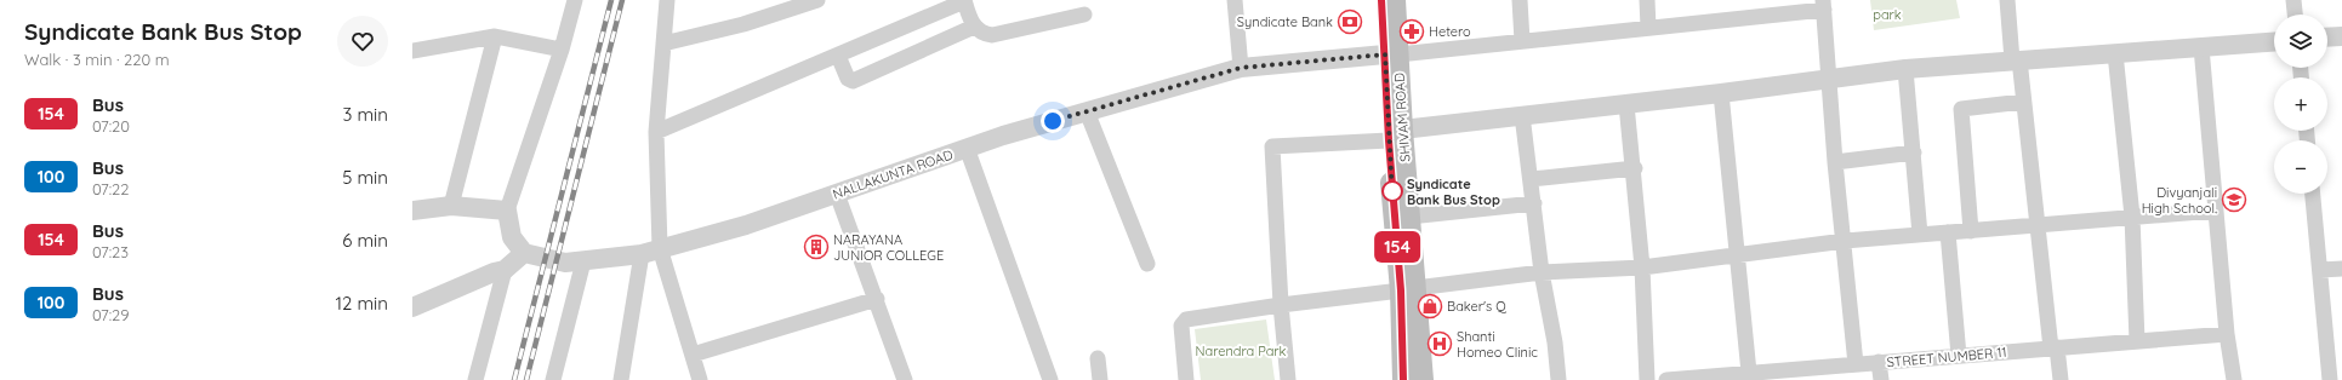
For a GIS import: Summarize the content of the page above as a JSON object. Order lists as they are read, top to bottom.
{
  "streets": {
    "main road": ["SHIVAM ROAD"],
    "street": ["NALLAKUNTA ROAD", "STREET NUMBER 11"]
  },
  "crossings": [
    ["SHIVAM ROAD", "NALLAKUNTA ROAD"]
  ],
  "parks": ["park", "Narendra Park"],
  "places": {
    "bank": ["Syndicate Bank"],
    "pharmacy": ["Hetero"],
    "other": ["Syndicate Bank Bus Stop"],
    "school or university": ["Divyanjali High School."],
    "building": ["NARAYANA JUNIOR COLLEGE"],
    "shop": ["Baker's Q"],
    "hospital": ["Shanti Homeo Clinic"]
  },
  "lines": ["bus line 154"],
  "page": {
    "heading": ["Syndicate Bank Bus Stop", "Walk · 3 min · 220 m"],
    "on_map": "154",
    "map_buttons": ["+", "−"],
    "list": [
      {
        "mark": "154",
        "name": "Bus",
        "note": "07:20",
        "value": "3 min"
      },
      {
        "mark": "100",
        "name": "Bus",
        "note": "07:22",
        "value": "5 min"
      },
      {
        "mark": "154",
        "name": "Bus",
        "note": "07:23",
        "value": "6 min"
      },
      {
        "mark": "100",
        "name": "Bus",
        "note": "07:29",
        "value": "12 min"
      }
    ]
  }
}
